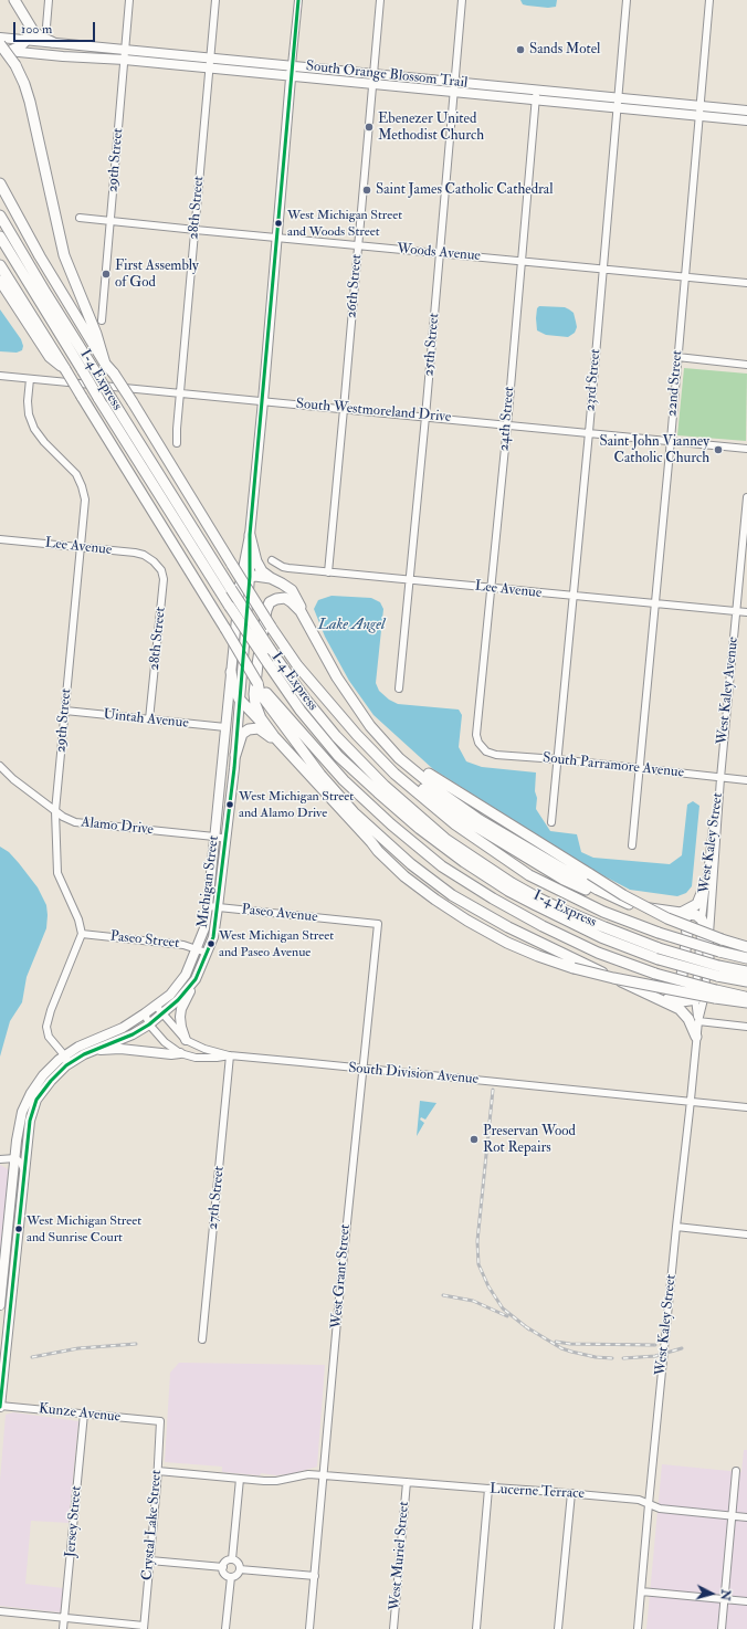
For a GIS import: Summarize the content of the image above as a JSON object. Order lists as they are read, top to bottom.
{
  "streets": {
    "highway": ["I-4 Express"],
    "main road": ["South Orange Blossom Trail", "Michigan Street"],
    "street": [
      "29th Street",
      "28th Street",
      "Woods Avenue",
      "26th Street",
      "25th Street",
      "23rd Street",
      "22nd Street",
      "South Westmoreland Drive",
      "24th Street",
      "Lee Avenue",
      "West Kaley Avenue",
      "Uintah Avenue",
      "South Parramore Avenue",
      "Alamo Drive",
      "West Kaley Street",
      "Paseo Avenue",
      "Paseo Street",
      "South Division Avenue",
      "27th Street",
      "West Grant Street",
      "Kunze Avenue",
      "Lucerne Terrace",
      "Jersey Street",
      "Crystal Lake Street",
      "West Muriel Street"
    ]
  },
  "crossings": [
    ["South Orange Blossom Trail", "29th Street"],
    ["South Orange Blossom Trail", "28th Street"],
    ["South Orange Blossom Trail", "26th Street"],
    ["South Orange Blossom Trail", "25th Street"],
    ["South Orange Blossom Trail", "23rd Street"],
    ["South Orange Blossom Trail", "22nd Street"],
    ["South Orange Blossom Trail", "24th Street"],
    ["South Orange Blossom Trail", "Michigan Street"],
    ["29th Street", "Woods Avenue"],
    ["29th Street", "South Westmoreland Drive"],
    ["29th Street", "Lee Avenue"],
    ["29th Street", "Uintah Avenue"],
    ["29th Street", "Alamo Drive"],
    ["29th Street", "Paseo Street"],
    ["28th Street", "Woods Avenue"],
    ["28th Street", "South Westmoreland Drive"],
    ["28th Street", "Lee Avenue"],
    ["28th Street", "Uintah Avenue"],
    ["Woods Avenue", "26th Street"],
    ["Woods Avenue", "25th Street"],
    ["Woods Avenue", "23rd Street"],
    ["Woods Avenue", "22nd Street"],
    ["Woods Avenue", "24th Street"],
    ["Woods Avenue", "Michigan Street"],
    ["26th Street", "South Westmoreland Drive"],
    ["26th Street", "Lee Avenue"],
    ["25th Street", "South Westmoreland Drive"],
    ["25th Street", "Lee Avenue"],
    ["I-4 Express", "Michigan Street"],
    ["23rd Street", "South Westmoreland Drive"],
    ["23rd Street", "Lee Avenue"],
    ["23rd Street", "South Parramore Avenue"],
    ["22nd Street", "South Westmoreland Drive"],
    ["22nd Street", "Lee Avenue"],
    ["22nd Street", "South Parramore Avenue"],
    ["South Westmoreland Drive", "24th Street"],
    ["South Westmoreland Drive", "Michigan Street"],
    ["24th Street", "Lee Avenue"],
    ["24th Street", "South Parramore Avenue"],
    ["Lee Avenue", "West Kaley Avenue"],
    ["West Kaley Avenue", "South Parramore Avenue"],
    ["West Kaley Avenue", "West Kaley Street"],
    ["Uintah Avenue", "Michigan Street"],
    ["South Parramore Avenue", "West Kaley Street"],
    ["Alamo Drive", "Michigan Street"],
    ["West Kaley Street", "South Division Avenue"],
    ["West Kaley Street", "Lucerne Terrace"],
    ["Michigan Street", "Paseo Avenue"],
    ["Michigan Street", "Paseo Street"],
    ["Michigan Street", "South Division Avenue"],
    ["Michigan Street", "Kunze Avenue"],
    ["Paseo Avenue", "West Grant Street"],
    ["South Division Avenue", "27th Street"],
    ["South Division Avenue", "West Grant Street"],
    ["West Grant Street", "Lucerne Terrace"],
    ["Kunze Avenue", "Jersey Street"],
    ["Kunze Avenue", "Crystal Lake Street"],
    ["Lucerne Terrace", "Crystal Lake Street"],
    ["Lucerne Terrace", "West Muriel Street"]
  ],
  "water": ["Lake Angel"],
  "places": [
    "Sands Motel",
    "Ebenezer United Methodist Church",
    "Saint James Catholic Cathedral",
    "West Michigan Street and Woods Street",
    "First Assembly of God",
    "Saint John Vianney Catholic Church",
    "West Michigan Street and Alamo Drive",
    "West Michigan Street and Paseo Avenue",
    "Preservan Wood Rot Repairs",
    "West Michigan Street and Sunrise Court"
  ],
  "scale_bar": "100 m",
  "north": "right"
}
